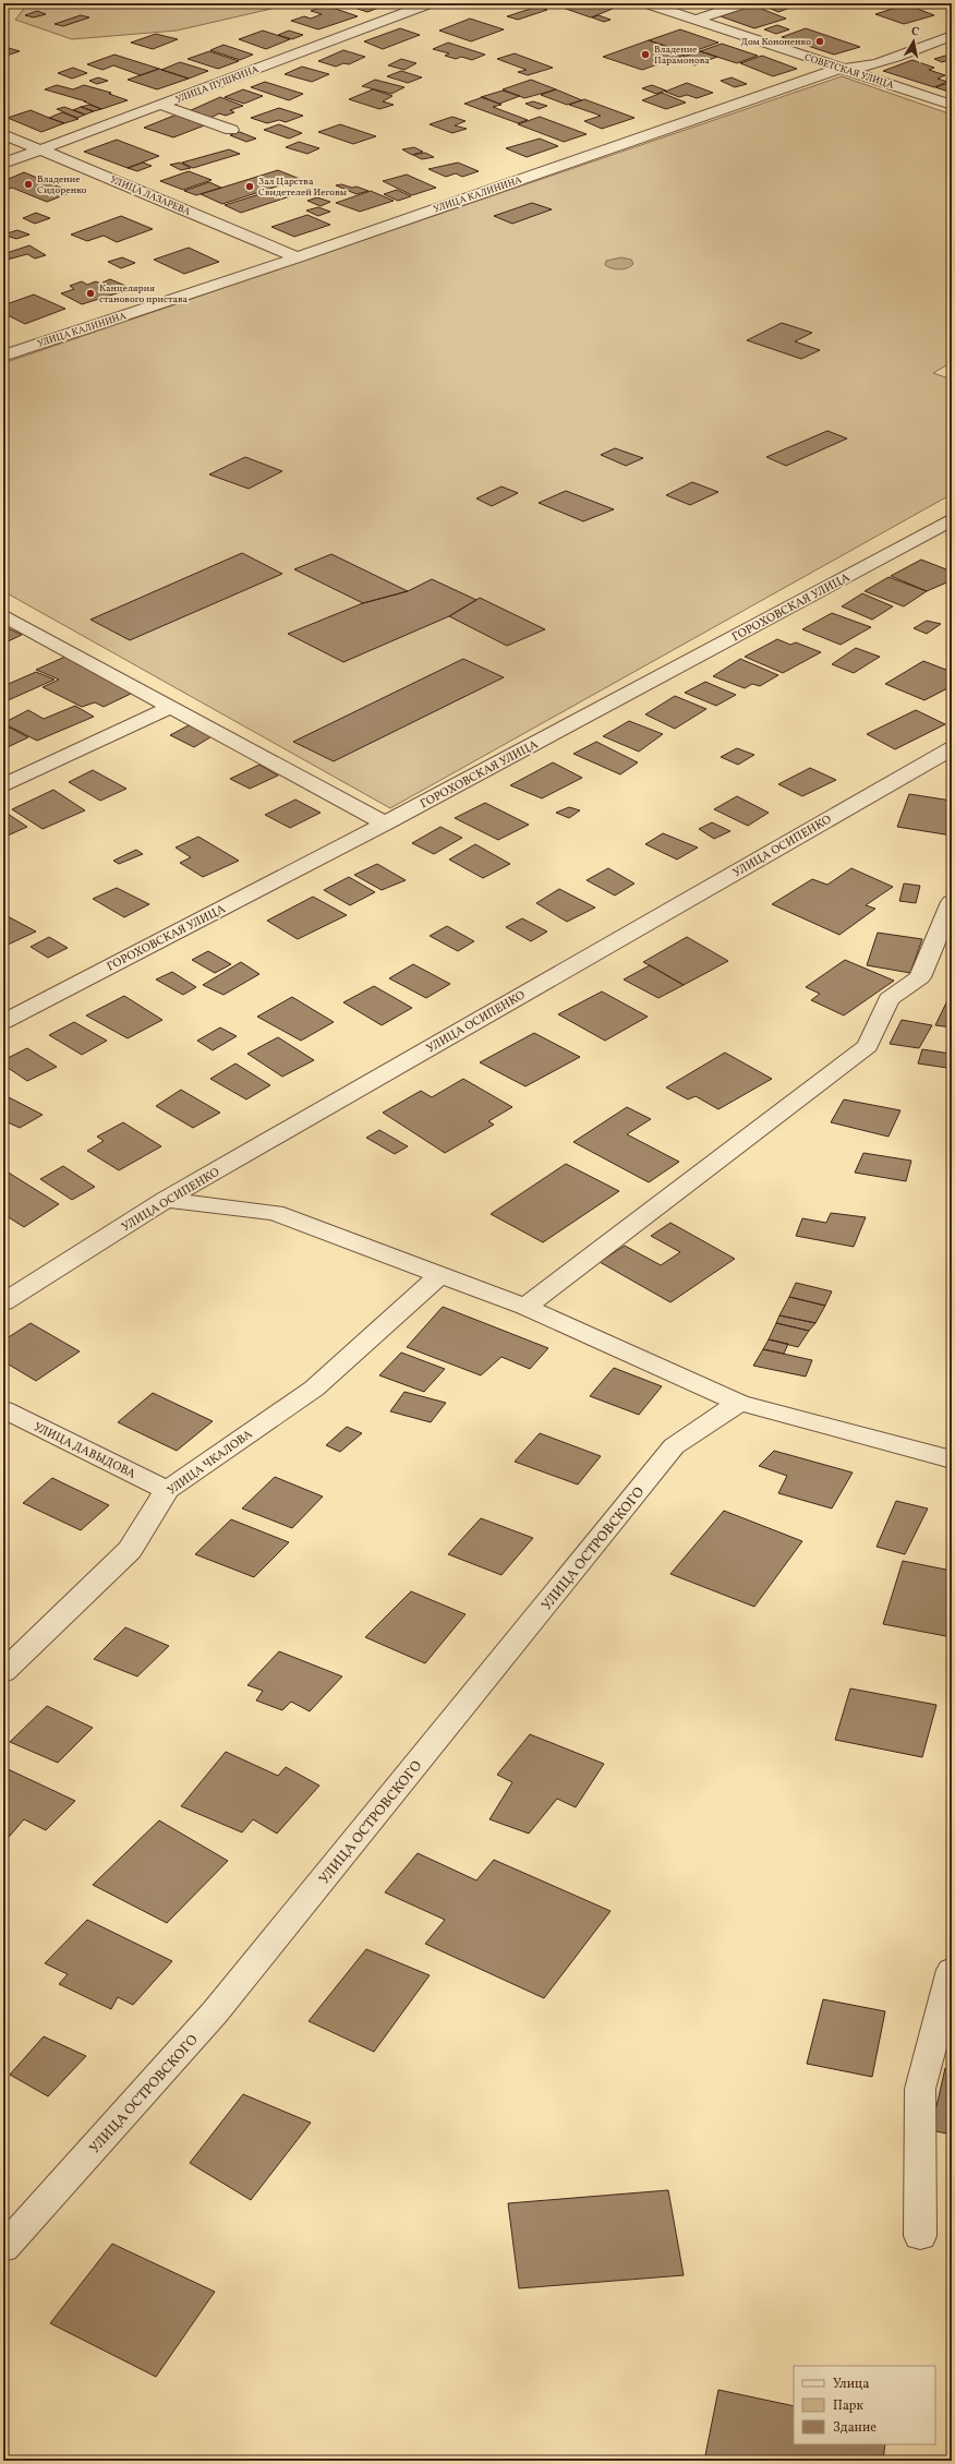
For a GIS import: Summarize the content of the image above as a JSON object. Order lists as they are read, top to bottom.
{
  "streets": {
    "street": [
      "СОВЕТСКАЯ УЛИЦА",
      "УЛИЦА ПУШКИНА",
      "УЛИЦА КАЛИНИНА",
      "УЛИЦА ЛАЗАРЕВА",
      "ГОРОХОВСКАЯ УЛИЦА",
      "УЛИЦА ОСИПЕНКО",
      "УЛИЦА ДАВЫДОВА",
      "УЛИЦА ЧКАЛОВА",
      "УЛИЦА ОСТРОВСКОГО"
    ]
  },
  "crossings": [
    ["СОВЕТСКАЯ УЛИЦА", "УЛИЦА КАЛИНИНА"],
    ["УЛИЦА ПУШКИНА", "УЛИЦА ЛАЗАРЕВА"],
    ["УЛИЦА КАЛИНИНА", "УЛИЦА ЛАЗАРЕВА"],
    ["УЛИЦА ДАВЫДОВА", "УЛИЦА ЧКАЛОВА"]
  ],
  "places": [
    "Дом Кононенко",
    "Владение Парамонова",
    "Владение Сидоренко",
    "Зал Царства Свидетелей Иеговы",
    "Канцелярия станового пристава"
  ],
  "legend": ["Улица", "Парк", "Здание"],
  "north": "top"
}
